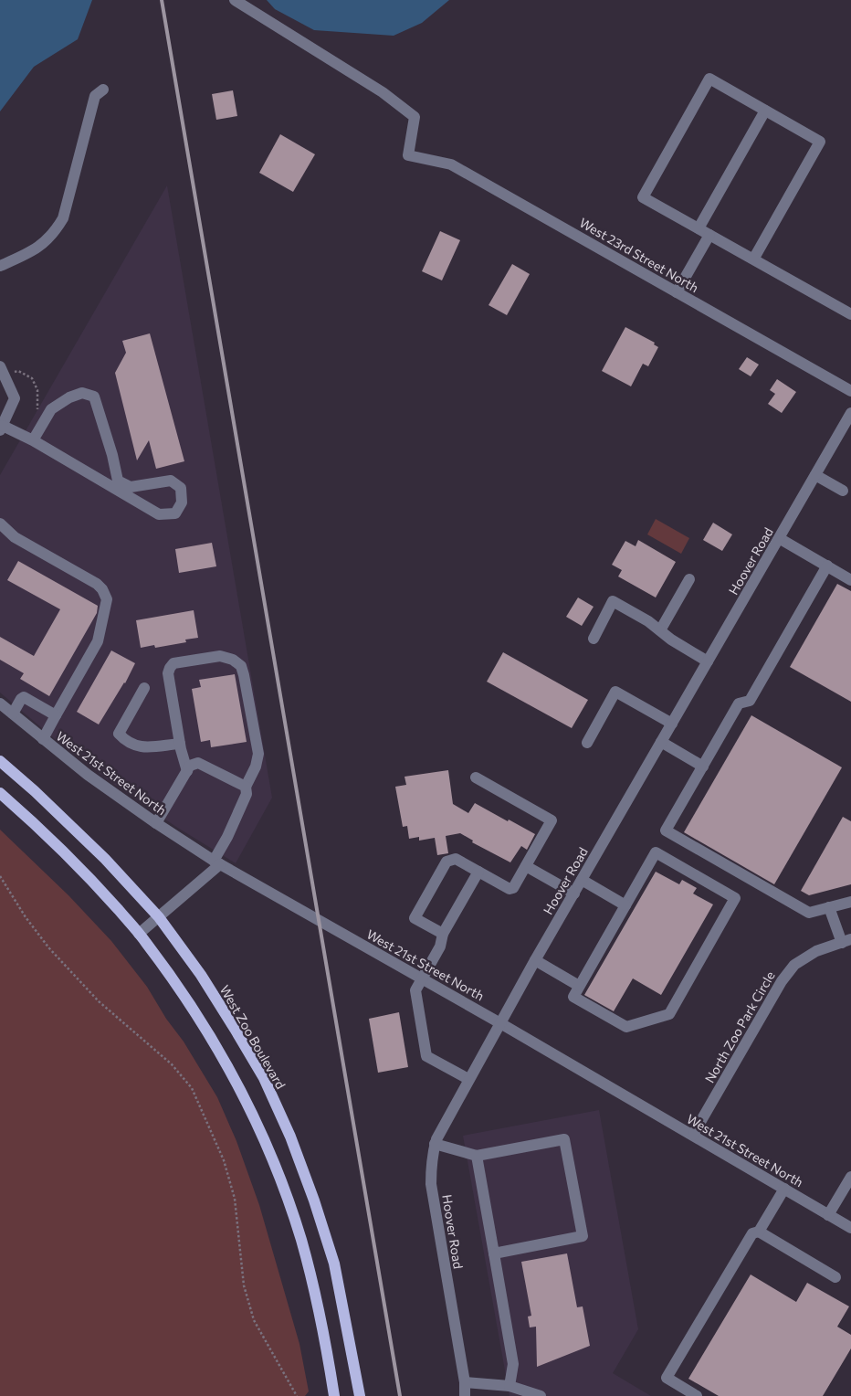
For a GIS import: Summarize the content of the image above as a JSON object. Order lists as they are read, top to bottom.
{
  "streets": {
    "main road": ["West Zoo Boulevard"],
    "street": [
      "West 23rd Street North",
      "Hoover Road",
      "West 21st Street North",
      "North Zoo Park Circle"
    ]
  },
  "crossings": [
    ["Hoover Road", "West 21st Street North"],
    ["West 21st Street North", "North Zoo Park Circle"]
  ]
}
